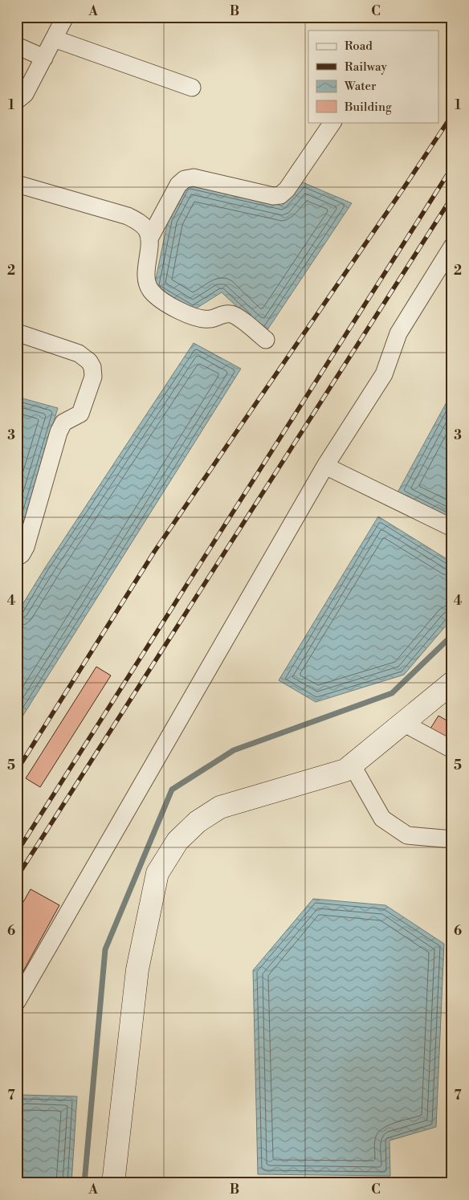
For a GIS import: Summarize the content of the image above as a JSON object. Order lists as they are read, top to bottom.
{
  "legend": [
    "Road",
    "Railway",
    "Water",
    "Building"
  ],
  "grid": {
    "columns": ["A", "B", "C"],
    "rows": [
      "1",
      "2",
      "3",
      "4",
      "5",
      "6",
      "7"
    ]
  }
}
